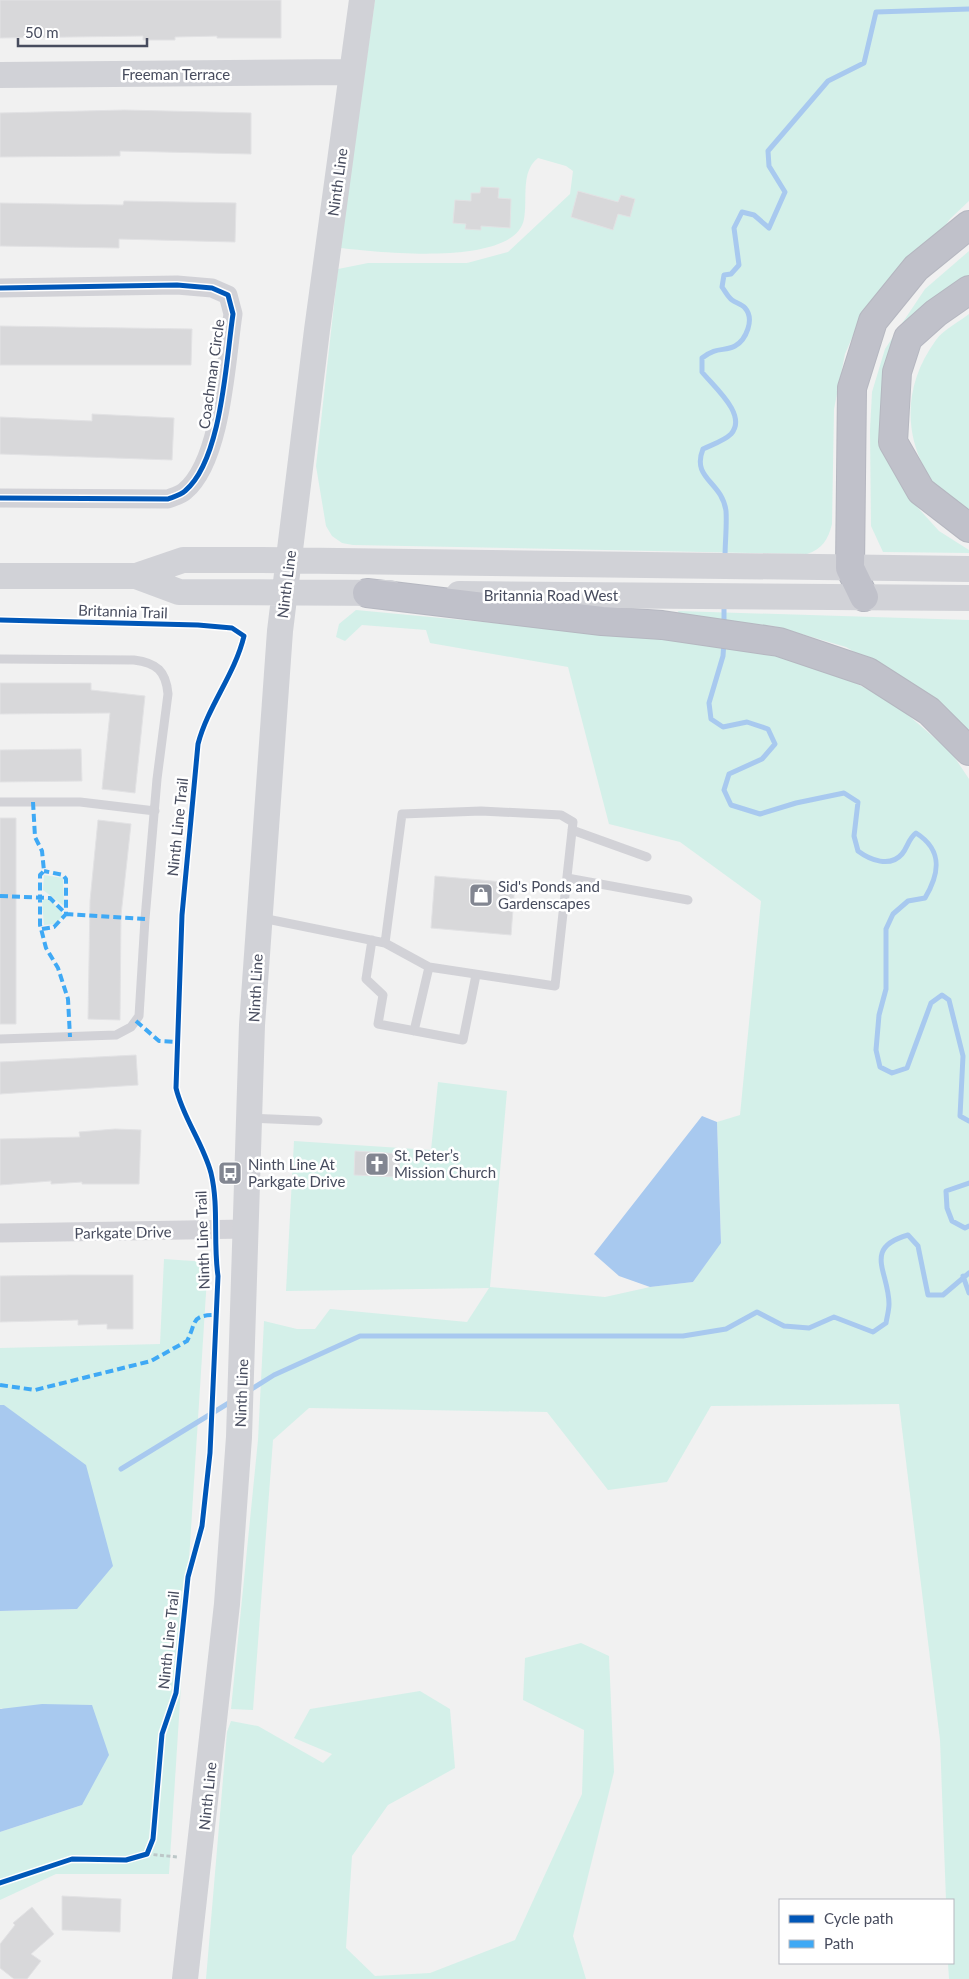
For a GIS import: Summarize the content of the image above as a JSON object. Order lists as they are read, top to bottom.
{
  "streets": {
    "main road": ["Freeman Terrace", "Ninth Line", "Britannia Road West"],
    "street": ["Coachman Circle", "Parkgate Drive"],
    "cycle path": ["Britannia Trail"]
  },
  "crossings": [
    ["Freeman Terrace", "Ninth Line"],
    ["Ninth Line", "Britannia Road West"],
    ["Ninth Line", "Parkgate Drive"]
  ],
  "places": {
    "shop": ["Sid's Ponds and Gardenscapes"],
    "church": ["St. Peter’s Mission Church"],
    "bus stop": ["Ninth Line At Parkgate Drive"]
  },
  "legend": ["Cycle path", "Path"],
  "scale_bar": "50 m"
}
